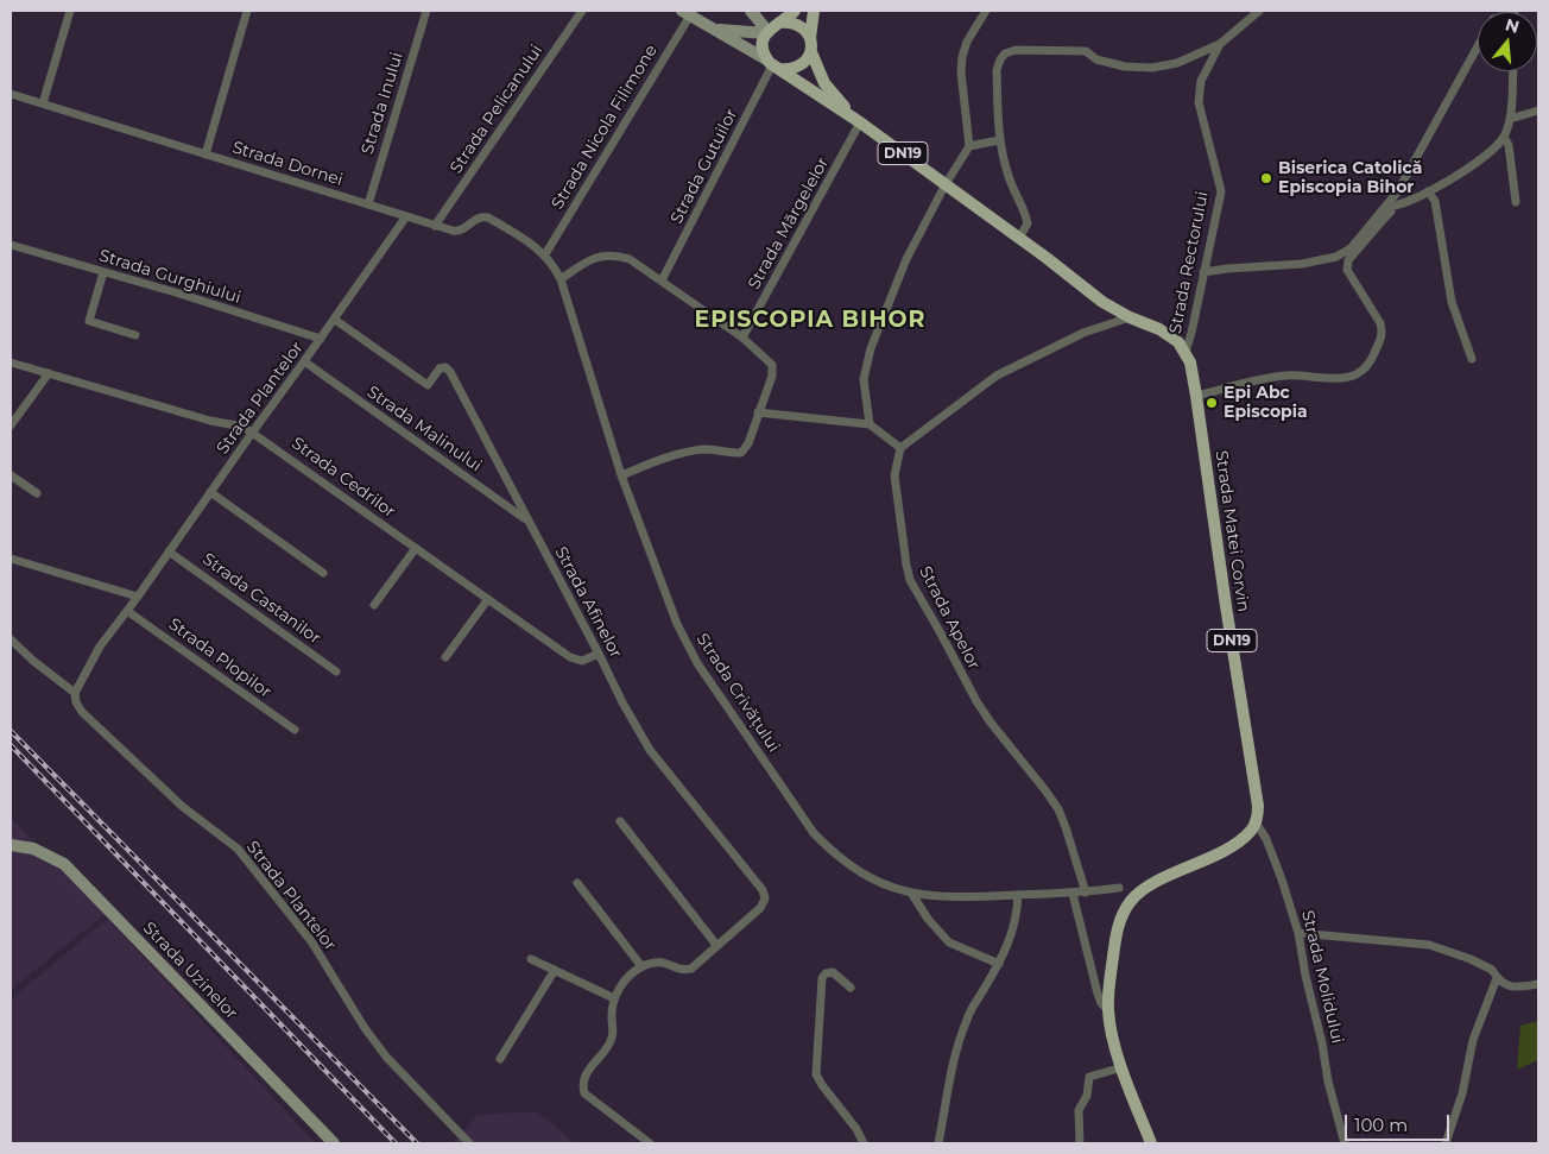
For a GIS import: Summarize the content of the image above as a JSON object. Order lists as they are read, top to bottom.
{
  "streets": {
    "main road": ["DN19", "Strada Matei Corvin"],
    "street": [
      "Strada Inului",
      "Strada Pelicanului",
      "Strada Nicola Filimone",
      "Strada Dornei",
      "Strada Gutuilor",
      "Strada Mărgelelor",
      "Strada Rectorului",
      "Strada Gurghiului",
      "Strada Plantelor",
      "Strada Malinului",
      "Strada Cedrilor",
      "Strada Castanilor",
      "Strada Afinelor",
      "Strada Apelor",
      "Strada Plopilor",
      "Strada Crivățului",
      "Strada Uzinelor",
      "Strada Molidului"
    ]
  },
  "crossings": [
    ["Strada Inului", "Strada Dornei"],
    ["Strada Pelicanului", "Strada Dornei"],
    ["Strada Nicola Filimone", "Strada Dornei"],
    ["Strada Nicola Filimone", "Strada Crivățului"],
    ["DN19", "Strada Gutuilor"],
    ["DN19", "Strada Mărgelelor"],
    ["DN19", "Strada Rectorului"],
    ["DN19", "Strada Matei Corvin"],
    ["Strada Dornei", "Strada Plantelor"],
    ["Strada Dornei", "Strada Crivățului"],
    ["Strada Rectorului", "Strada Matei Corvin"],
    ["Strada Gurghiului", "Strada Plantelor"],
    ["Strada Plantelor", "Strada Malinului"],
    ["Strada Plantelor", "Strada Cedrilor"],
    ["Strada Plantelor", "Strada Castanilor"],
    ["Strada Plantelor", "Strada Afinelor"],
    ["Strada Plantelor", "Strada Plopilor"],
    ["Strada Malinului", "Strada Afinelor"],
    ["Strada Cedrilor", "Strada Afinelor"],
    ["Strada Matei Corvin", "Strada Molidului"],
    ["Strada Apelor", "Strada Crivățului"]
  ],
  "districts": ["EPISCOPIA BIHOR"],
  "places": ["Biserica Catolică Episcopia Bihor", "Epi Abc Episcopia"],
  "scale_bar": "100 m",
  "north": "top"
}
